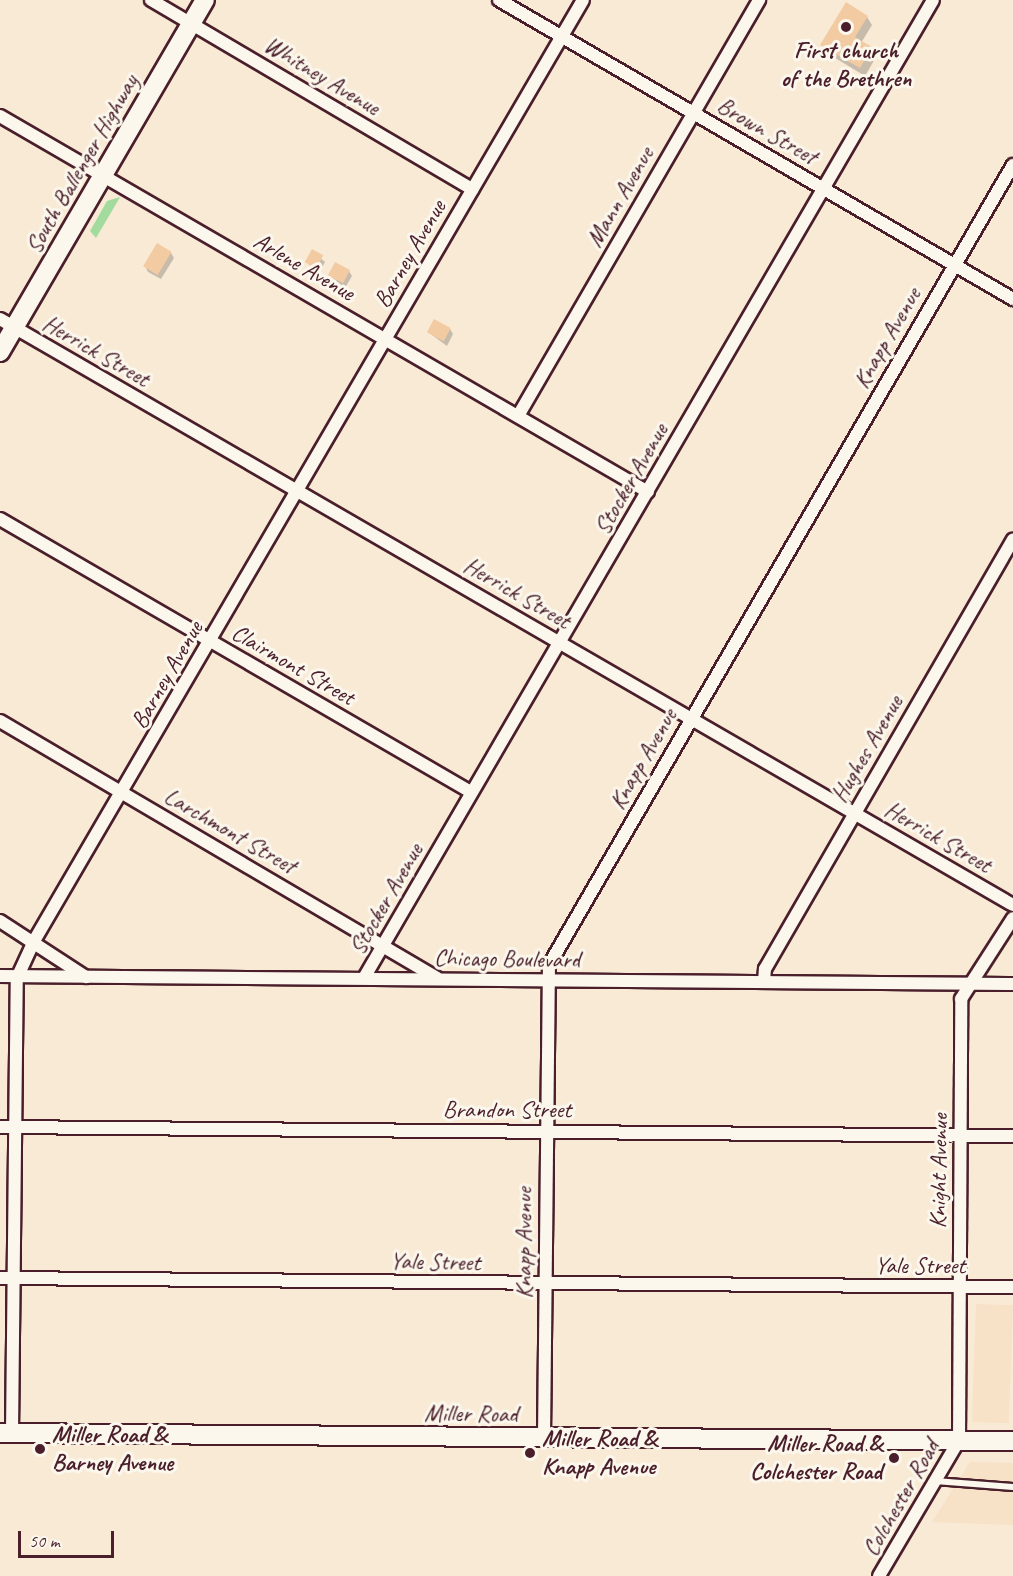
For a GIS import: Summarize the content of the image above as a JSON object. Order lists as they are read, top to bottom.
{
  "streets": {
    "main road": ["South Ballenger Highway", "Miller Road"],
    "street": [
      "Whitney Avenue",
      "Brown Street",
      "Mann Avenue",
      "Barney Avenue",
      "Arlene Avenue",
      "Knapp Avenue",
      "Herrick Street",
      "Stocker Avenue",
      "Clairmont Street",
      "Hughes Avenue",
      "Larchmont Street",
      "Chicago Boulevard",
      "Brandon Street",
      "Knight Avenue",
      "Yale Street",
      "Colchester Road"
    ]
  },
  "crossings": [
    ["Whitney Avenue", "South Ballenger Highway"],
    ["Whitney Avenue", "Barney Avenue"],
    ["Brown Street", "Mann Avenue"],
    ["Brown Street", "Barney Avenue"],
    ["Brown Street", "Knapp Avenue"],
    ["Brown Street", "Stocker Avenue"],
    ["South Ballenger Highway", "Arlene Avenue"],
    ["South Ballenger Highway", "Herrick Street"],
    ["Mann Avenue", "Arlene Avenue"],
    ["Barney Avenue", "Arlene Avenue"],
    ["Barney Avenue", "Herrick Street"],
    ["Barney Avenue", "Clairmont Street"],
    ["Barney Avenue", "Larchmont Street"],
    ["Barney Avenue", "Chicago Boulevard"],
    ["Barney Avenue", "Brandon Street"],
    ["Barney Avenue", "Yale Street"],
    ["Barney Avenue", "Miller Road"],
    ["Arlene Avenue", "Stocker Avenue"],
    ["Knapp Avenue", "Herrick Street"],
    ["Knapp Avenue", "Chicago Boulevard"],
    ["Knapp Avenue", "Brandon Street"],
    ["Knapp Avenue", "Yale Street"],
    ["Knapp Avenue", "Miller Road"],
    ["Herrick Street", "Stocker Avenue"],
    ["Herrick Street", "Hughes Avenue"],
    ["Stocker Avenue", "Clairmont Street"],
    ["Stocker Avenue", "Larchmont Street"],
    ["Stocker Avenue", "Chicago Boulevard"],
    ["Hughes Avenue", "Chicago Boulevard"],
    ["Larchmont Street", "Chicago Boulevard"],
    ["Chicago Boulevard", "Knight Avenue"],
    ["Brandon Street", "Knight Avenue"],
    ["Knight Avenue", "Yale Street"],
    ["Knight Avenue", "Miller Road"],
    ["Knight Avenue", "Colchester Road"],
    ["Miller Road", "Colchester Road"]
  ],
  "places": [
    "First church of the Brethren",
    "Miller Road & Barney Avenue",
    "Miller Road & Knapp Avenue",
    "Miller Road & Colchester Road"
  ],
  "scale_bar": "50 m"
}
